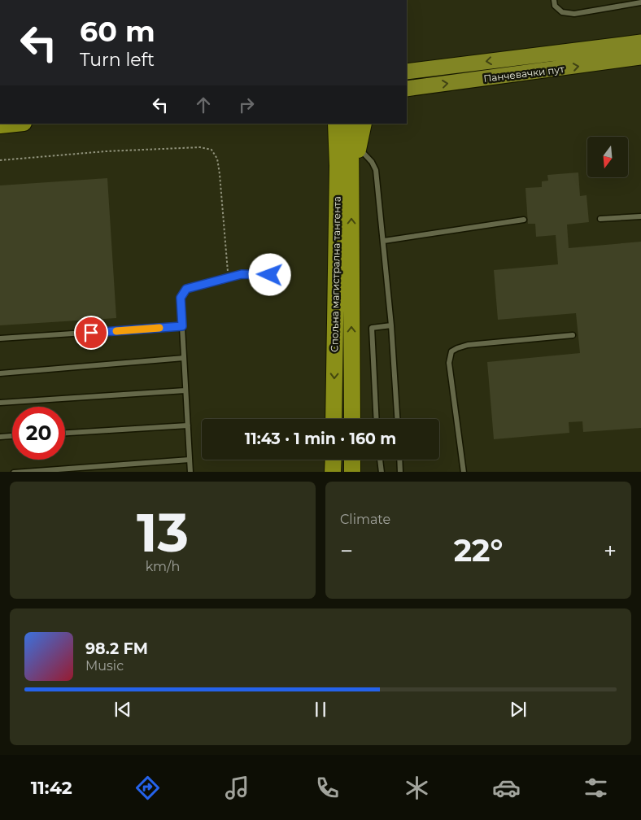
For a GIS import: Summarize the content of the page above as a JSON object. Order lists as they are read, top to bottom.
{
  "streets": {
    "highway": ["Спољна магистрална тангента"],
    "main road": ["Панчевачки пут"]
  },
  "north": "bottom",
  "page": {
    "turn": ["60 m", "Turn left"],
    "limit": "20",
    "trip": "11:43 · 1 min · 160 m",
    "tile": [
      ["13", "km/h"],
      "Climate"
    ],
    "heat": ["−", "22°", "+"],
    "song": ["98.2 FM", "Music"],
    "tabs": "11:42"
  }
}
